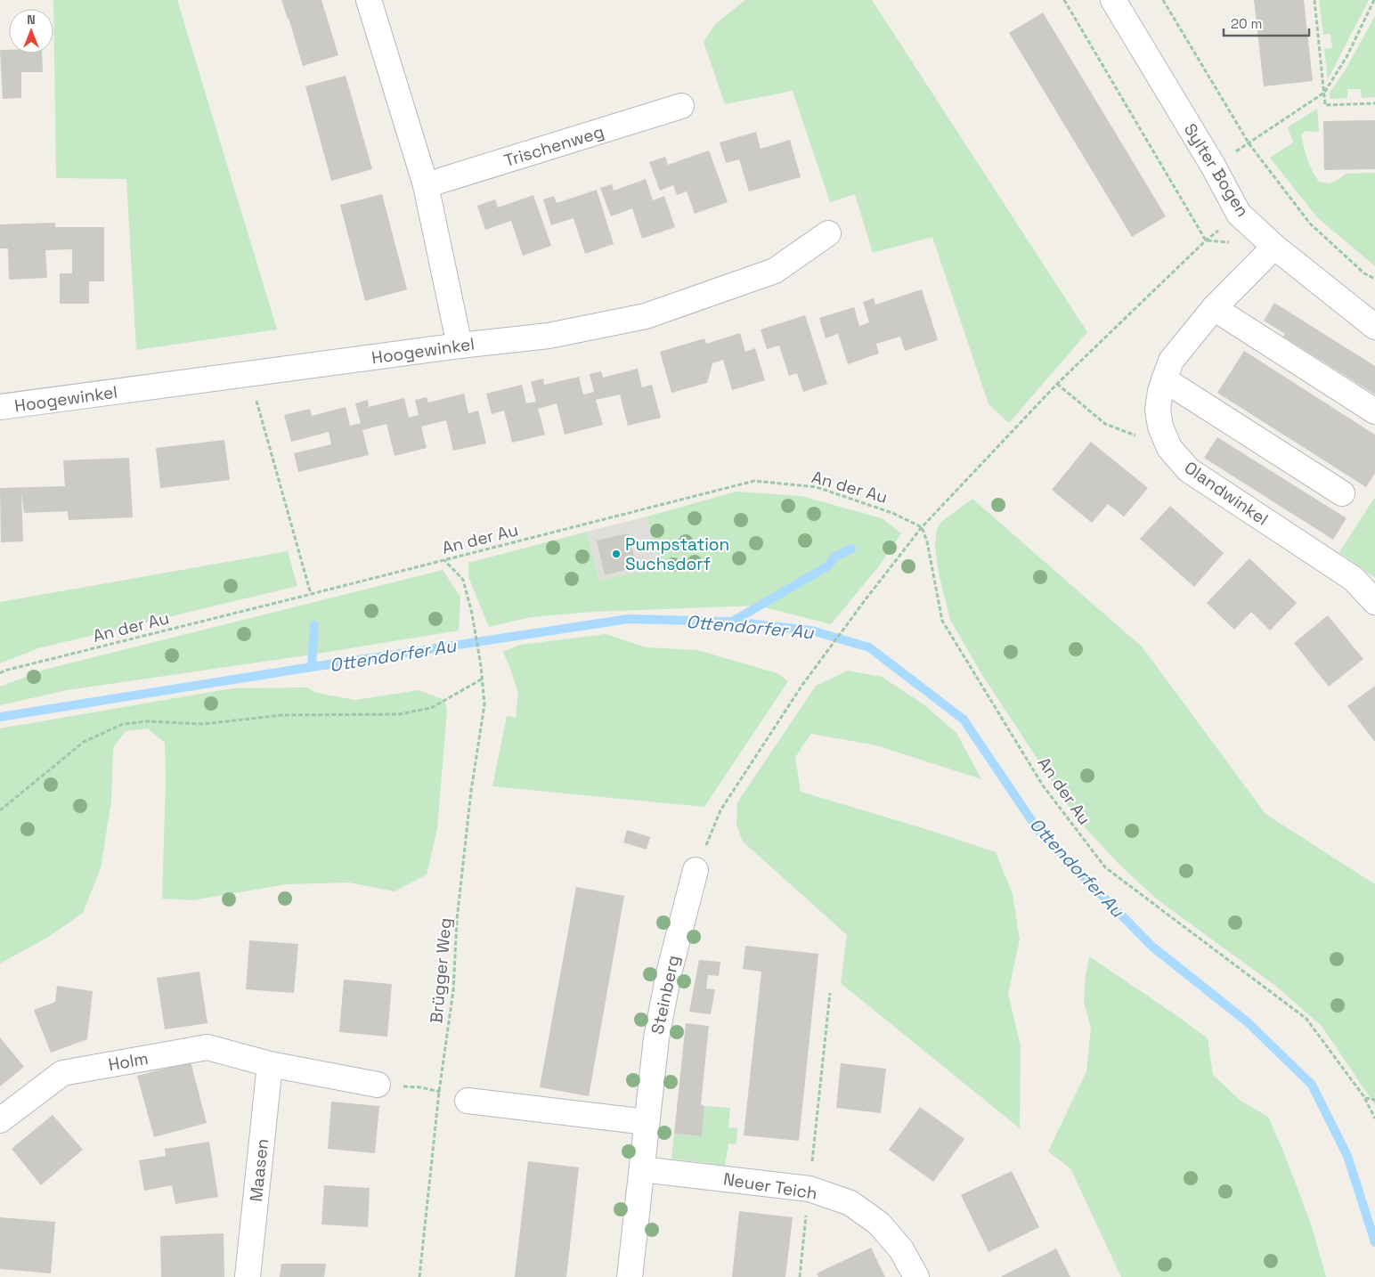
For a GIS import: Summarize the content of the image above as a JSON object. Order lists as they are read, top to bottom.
{
  "streets": {
    "street": [
      "Trischenweg",
      "Sylter Bogen",
      "Hoogewinkel",
      "Olandwinkel",
      "Steinberg",
      "Holm",
      "Maasen",
      "Neuer Teich"
    ],
    "path": ["An der Au", "Brügger Weg"]
  },
  "crossings": [
    ["Sylter Bogen", "Olandwinkel"],
    ["An der Au", "Brügger Weg"],
    ["Steinberg", "Neuer Teich"],
    ["Holm", "Maasen"]
  ],
  "water": ["Ottendorfer Au"],
  "places": ["Pumpstation Suchsdorf"],
  "scale_bar": "20 m",
  "north": "top"
}
